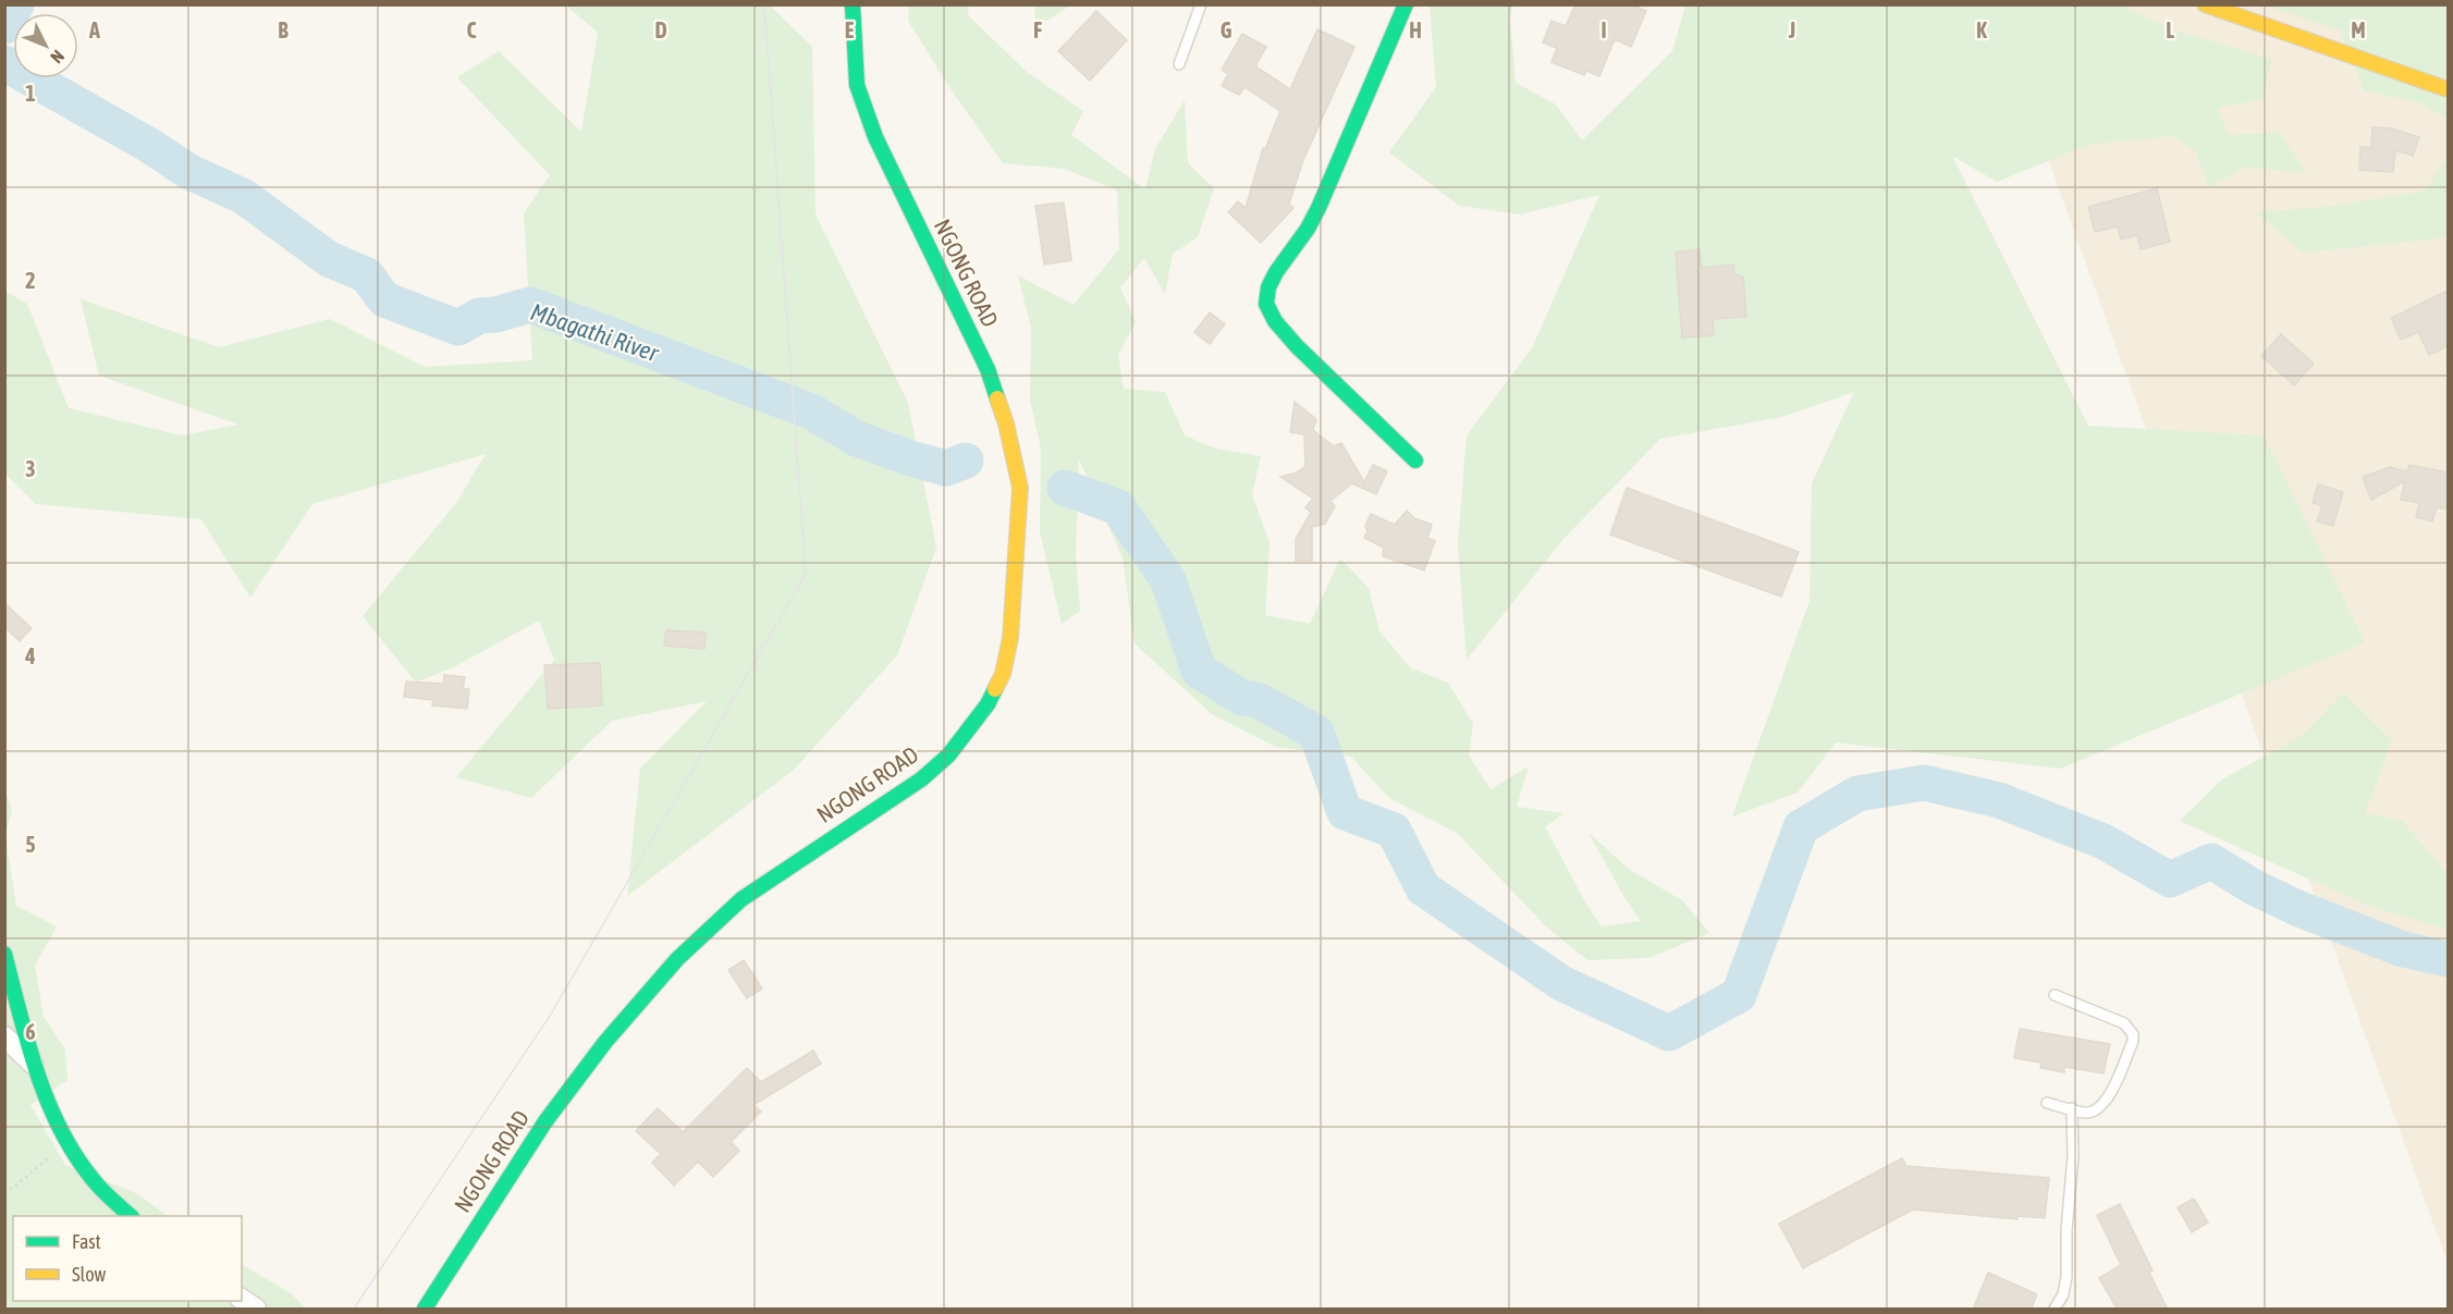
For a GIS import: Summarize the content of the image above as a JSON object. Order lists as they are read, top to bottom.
{
  "streets": {
    "main road": ["NGONG ROAD"]
  },
  "water": ["Mbagathi River"],
  "legend": ["Fast", "Slow"],
  "north": "bottom right",
  "grid": {
    "columns": [
      "A",
      "B",
      "C",
      "D",
      "E",
      "F",
      "G",
      "H",
      "I",
      "J",
      "K",
      "L",
      "M"
    ],
    "rows": [
      "1",
      "2",
      "3",
      "4",
      "5",
      "6"
    ]
  }
}
